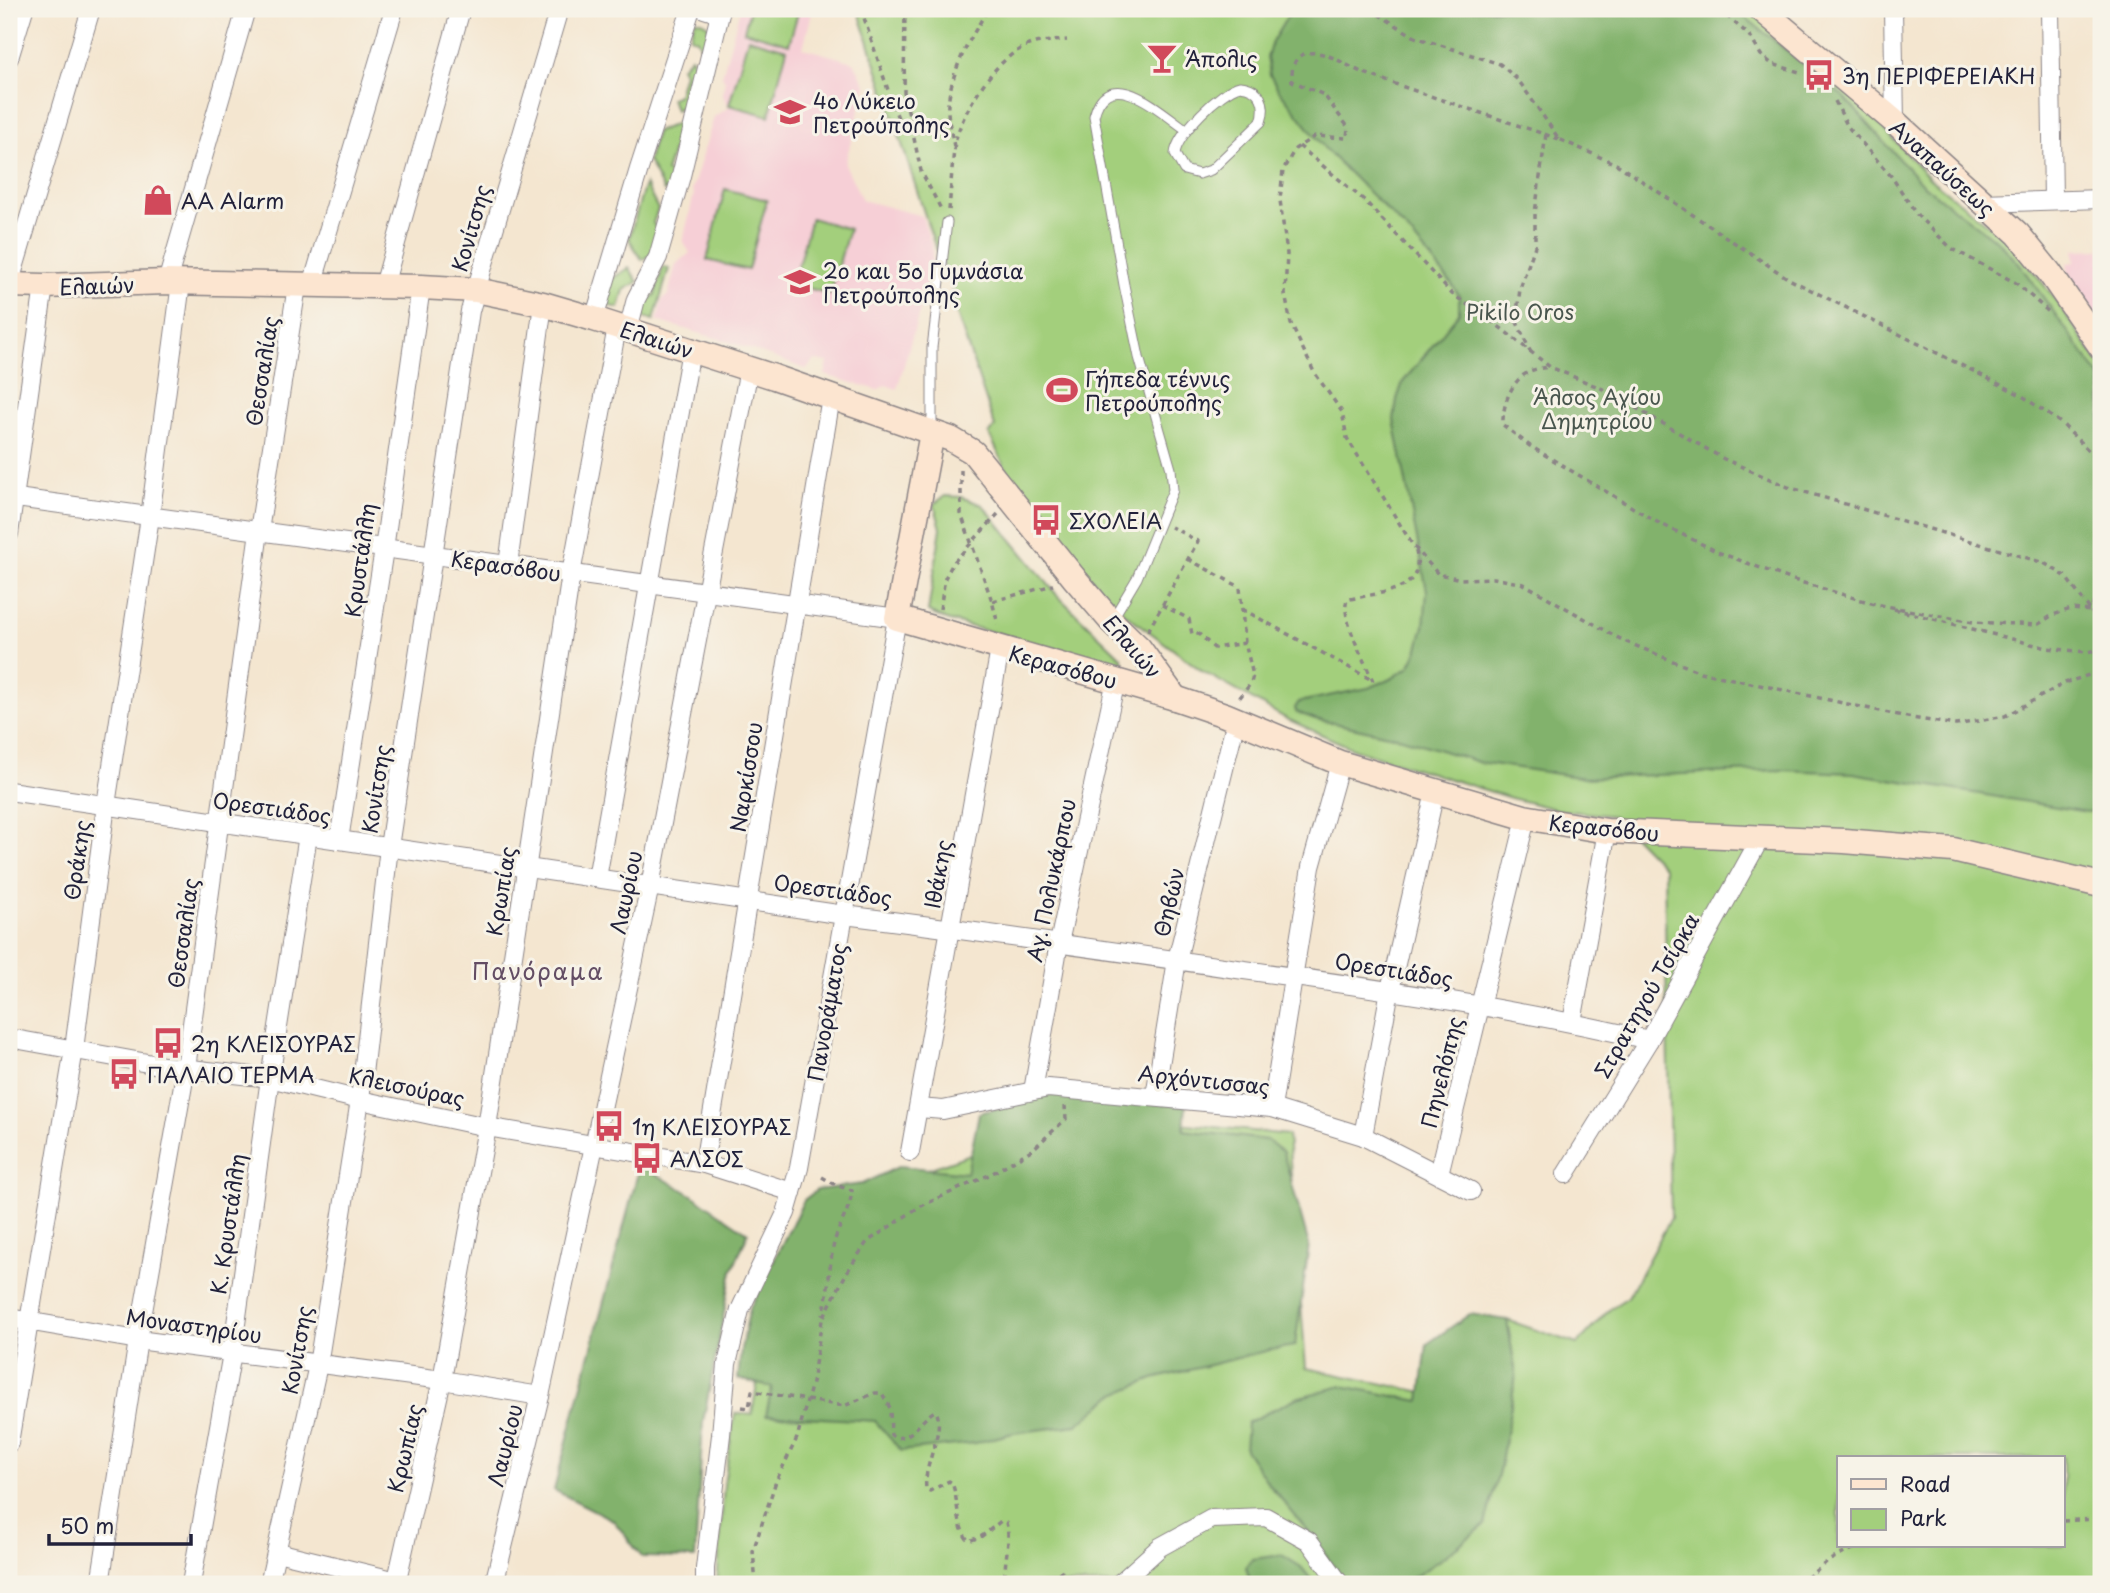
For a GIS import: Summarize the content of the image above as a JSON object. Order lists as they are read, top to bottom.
{
  "streets": {
    "street": [
      "Αναπαύσεως",
      "Κονίτσης",
      "Ελαιών",
      "Θεσσαλίας",
      "Κρυστάλλη",
      "Κερασόβου",
      "Ναρκίσσου",
      "Ορεστιάδος",
      "Θράκης",
      "Ιθάκης",
      "Αγ. Πολυκάρπου",
      "Κρωπίας",
      "Λαυρίου",
      "Θηβών",
      "Στρατηγού Τσίρκα",
      "Πανοράματος",
      "Πηνελόπης",
      "Αρχόντισσας",
      "Κλεισούρας",
      "Κ. Κρυστάλλη",
      "Μοναστηρίου"
    ]
  },
  "crossings": [
    ["Κονίτσης", "Ελαιών"],
    ["Κονίτσης", "Κερασόβου"],
    ["Κονίτσης", "Ορεστιάδος"],
    ["Κονίτσης", "Κλεισούρας"],
    ["Κονίτσης", "Μοναστηρίου"],
    ["Ελαιών", "Θεσσαλίας"],
    ["Ελαιών", "Κρυστάλλη"],
    ["Ελαιών", "Κερασόβου"],
    ["Ελαιών", "Ναρκίσσου"],
    ["Ελαιών", "Θράκης"],
    ["Ελαιών", "Κρωπίας"],
    ["Ελαιών", "Λαυρίου"],
    ["Ελαιών", "Πανοράματος"],
    ["Θεσσαλίας", "Κερασόβου"],
    ["Θεσσαλίας", "Ορεστιάδος"],
    ["Θεσσαλίας", "Κλεισούρας"],
    ["Θεσσαλίας", "Μοναστηρίου"],
    ["Κρυστάλλη", "Κερασόβου"],
    ["Κρυστάλλη", "Ορεστιάδος"],
    ["Κερασόβου", "Ναρκίσσου"],
    ["Κερασόβου", "Θράκης"],
    ["Κερασόβου", "Ιθάκης"],
    ["Κερασόβου", "Αγ. Πολυκάρπου"],
    ["Κερασόβου", "Κρωπίας"],
    ["Κερασόβου", "Λαυρίου"],
    ["Κερασόβου", "Θηβών"],
    ["Κερασόβου", "Στρατηγού Τσίρκα"],
    ["Κερασόβου", "Πανοράματος"],
    ["Κερασόβου", "Πηνελόπης"],
    ["Ναρκίσσου", "Ορεστιάδος"],
    ["Ναρκίσσου", "Κλεισούρας"],
    ["Ορεστιάδος", "Θράκης"],
    ["Ορεστιάδος", "Ιθάκης"],
    ["Ορεστιάδος", "Αγ. Πολυκάρπου"],
    ["Ορεστιάδος", "Κρωπίας"],
    ["Ορεστιάδος", "Λαυρίου"],
    ["Ορεστιάδος", "Θηβών"],
    ["Ορεστιάδος", "Στρατηγού Τσίρκα"],
    ["Ορεστιάδος", "Πανοράματος"],
    ["Ορεστιάδος", "Πηνελόπης"],
    ["Θράκης", "Κλεισούρας"],
    ["Θράκης", "Μοναστηρίου"],
    ["Ιθάκης", "Αρχόντισσας"],
    ["Αγ. Πολυκάρπου", "Αρχόντισσας"],
    ["Κρωπίας", "Κλεισούρας"],
    ["Κρωπίας", "Μοναστηρίου"],
    ["Λαυρίου", "Κλεισούρας"],
    ["Λαυρίου", "Μοναστηρίου"],
    ["Θηβών", "Αρχόντισσας"],
    ["Πανοράματος", "Κλεισούρας"],
    ["Πηνελόπης", "Αρχόντισσας"],
    ["Κλεισούρας", "Κ. Κρυστάλλη"],
    ["Κ. Κρυστάλλη", "Μοναστηρίου"]
  ],
  "districts": ["Πανόραμα"],
  "parks": ["Pikilo Oros", "Άλσος Αγίου Δημητρίου"],
  "places": {
    "bar": ["Άπολις"],
    "bus stop": [
      "3η ΠΕΡΙΦΕΡΕΙΑΚΗ",
      "ΣΧΟΛΕΙΑ",
      "2η ΚΛΕΙΣΟΥΡΑΣ",
      "ΠΑΛΑΙΟ ΤΕΡΜΑ",
      "1η ΚΛΕΙΣΟΥΡΑΣ",
      "ΑΛΣΟΣ"
    ],
    "school or university": ["4ο Λύκειο Πετρούπολης", "2ο και 5ο Γυμνάσια Πετρούπολης"],
    "shop": ["AA Alarm"],
    "sports": ["Γήπεδα τέννις Πετρούπολης"]
  },
  "legend": ["Road", "Park"],
  "scale_bar": "50 m"
}
